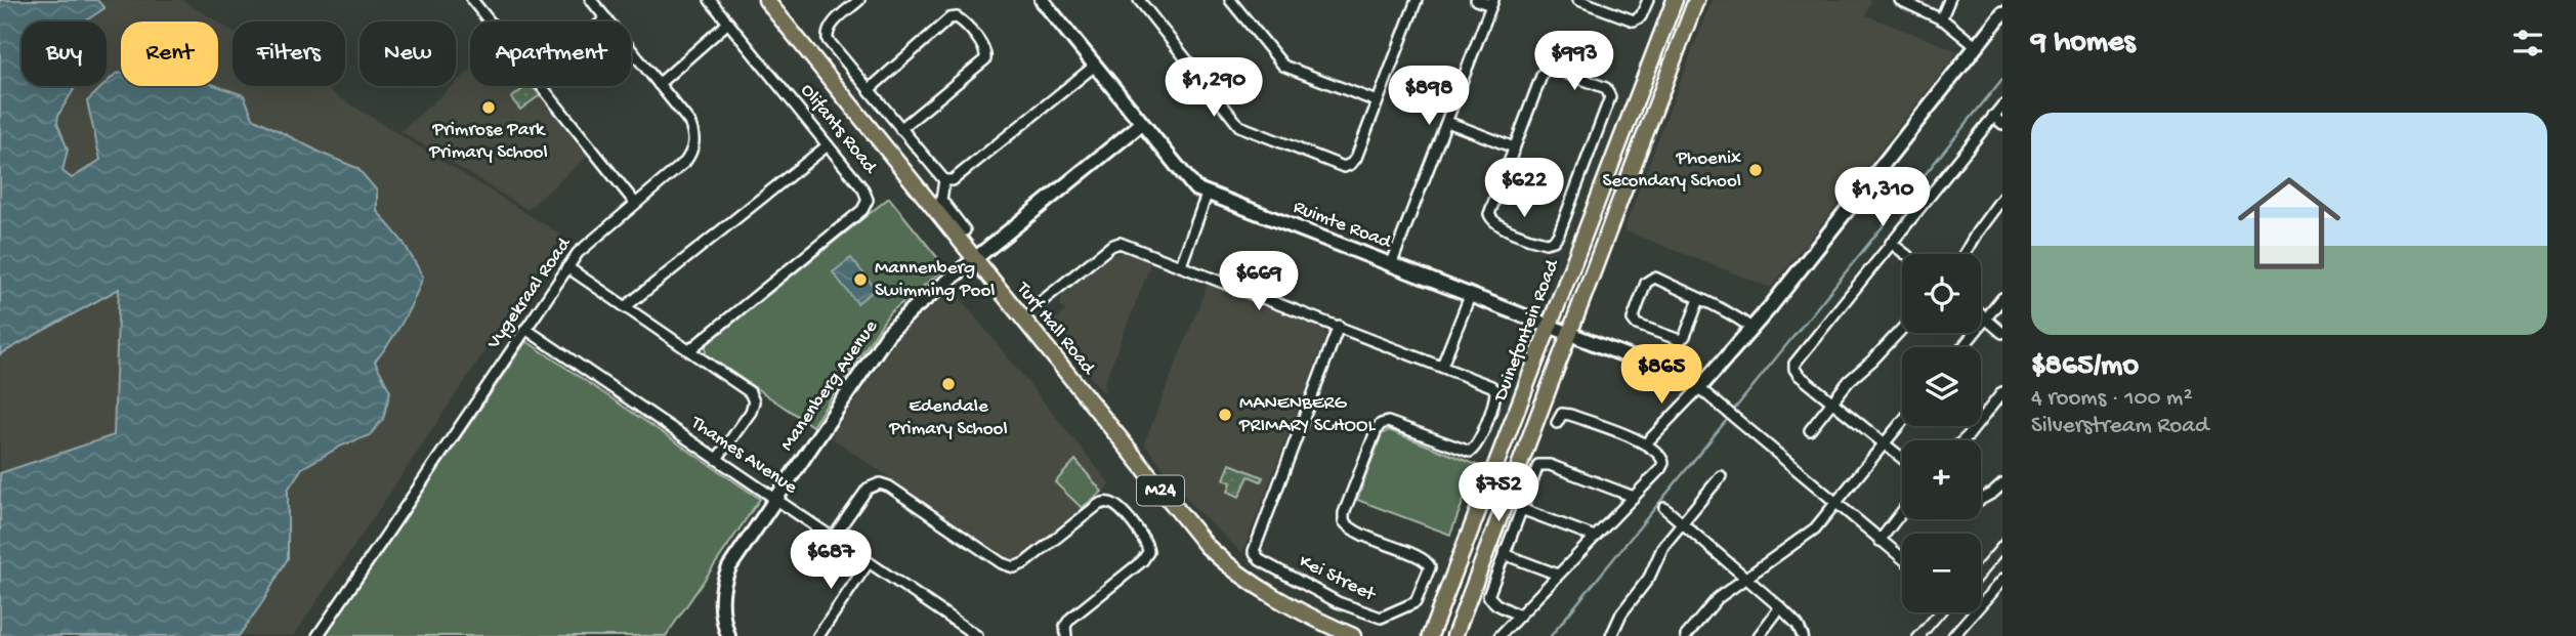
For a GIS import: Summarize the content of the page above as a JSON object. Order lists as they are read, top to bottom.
{
  "streets": {
    "main road": ["Turf Hall Road", "Duinefontein Road", "M24"],
    "street": [
      "Olifants Road",
      "Ruimte Road",
      "Vygekraal Road",
      "Manenberg Avenue",
      "Thames Avenue",
      "Kei Street"
    ]
  },
  "crossings": [
    ["Ruimte Road", "Duinefontein Road"],
    ["Ruimte Road", "Manenberg Avenue"],
    ["Vygekraal Road", "Thames Avenue"],
    ["Turf Hall Road", "Manenberg Avenue"],
    ["Manenberg Avenue", "Thames Avenue"]
  ],
  "places": [
    "Primrose Park Primary School",
    "Phoenix Secondary School",
    "Mannenberg Swimming Pool",
    "Edendale Primary School",
    "MANENBERG PRIMARY SCHOOL"
  ],
  "page": {
    "heading": "9 homes",
    "chip": [
      "Buy",
      "Rent",
      "Filters",
      "New",
      "Apartment"
    ],
    "price": [
      "$993",
      "$1,290",
      "$898",
      "$622",
      "$1,310",
      "$669",
      "$865",
      "$752",
      "$687"
    ],
    "list": [
      {
        "name": "$865/mo",
        "note": "4 rooms · 100 m² · Silverstream Road"
      }
    ],
    "map_buttons": ["+", "−"]
  }
}
